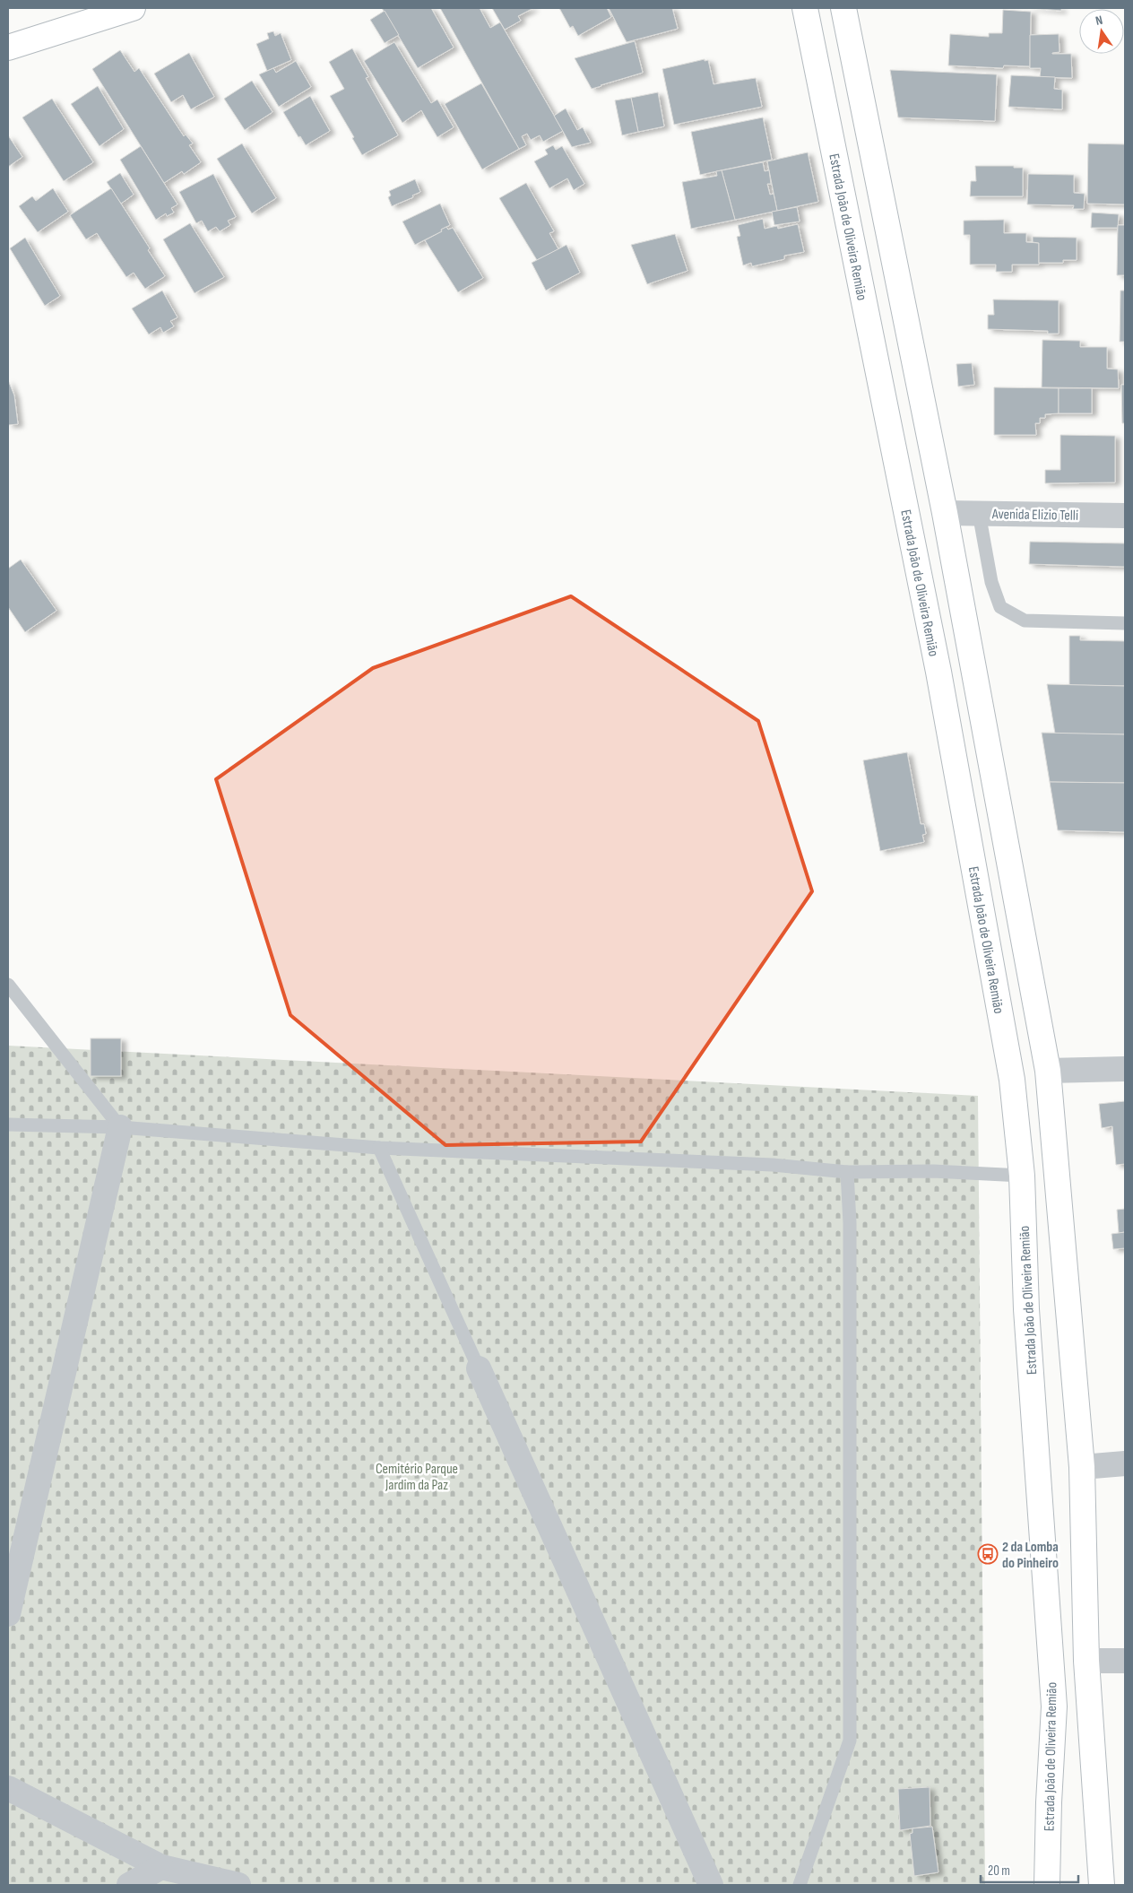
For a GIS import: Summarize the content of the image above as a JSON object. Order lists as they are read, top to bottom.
{
  "streets": {
    "main road": ["Estrada João de Oliveira Remião"],
    "street": ["Avenida Elizio Telli"]
  },
  "parks": ["Cemitério Parque Jardim da Paz"],
  "places": {
    "bus stop": ["2 da Lomba do Pinheiro"]
  },
  "scale_bar": "20 m",
  "north": "top"
}
